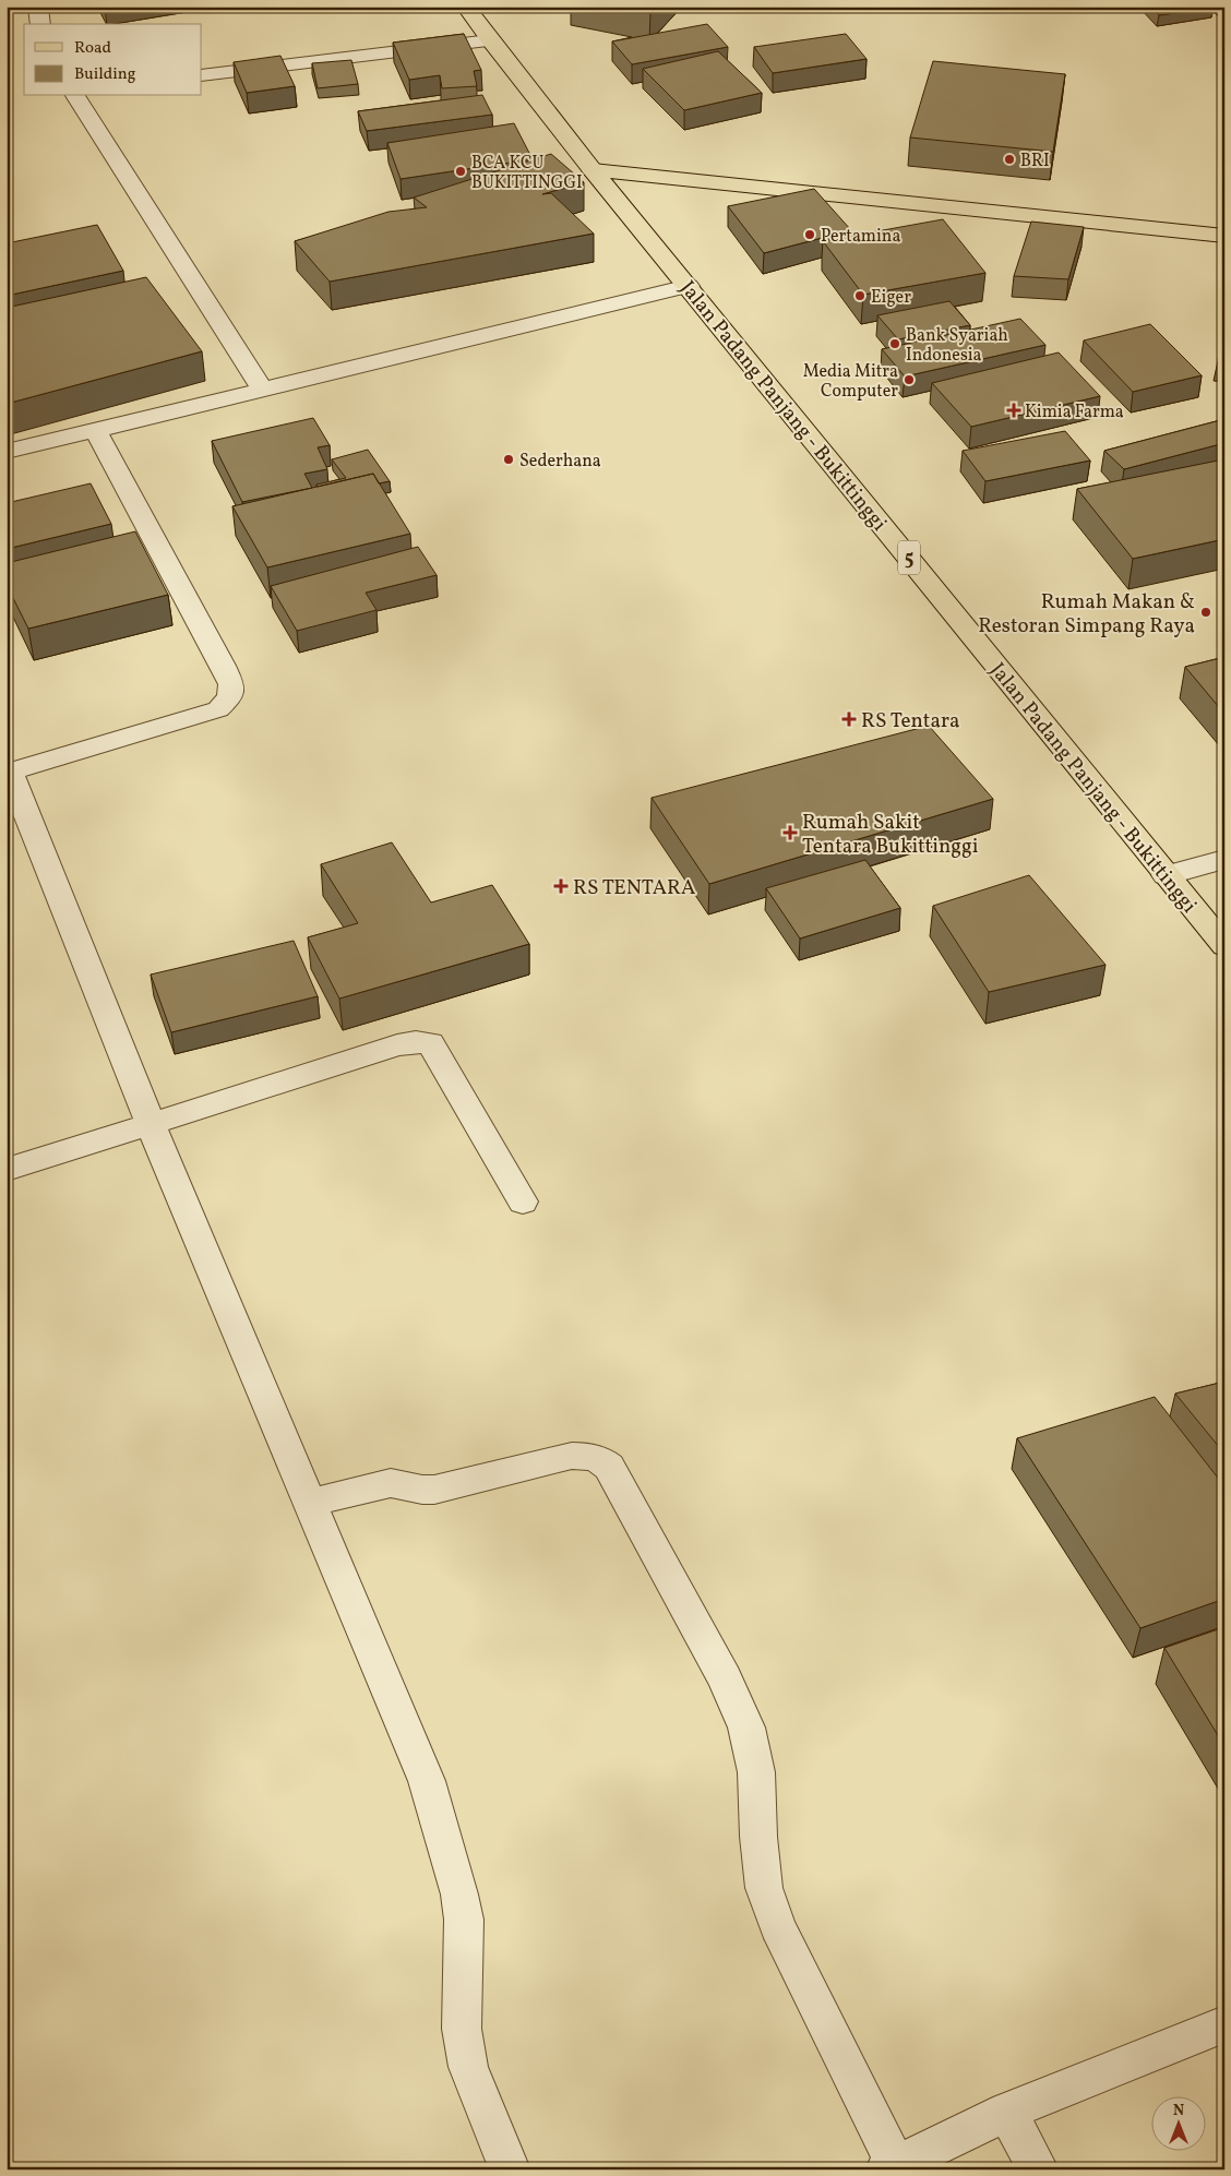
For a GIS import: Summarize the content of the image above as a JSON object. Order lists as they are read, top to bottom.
{
  "streets": {
    "main road": ["Jalan Padang Panjang - Bukittinggi", "5"]
  },
  "places": {
    "other": [
      "BRI",
      "BCA KCU BUKITTINGGI",
      "Pertamina",
      "Eiger",
      "Bank Syariah Indonesia",
      "Media Mitra Computer",
      "Sederhana",
      "Rumah Makan & Restoran Simpang Raya"
    ],
    "health": [
      "Kimia Farma",
      "RS Tentara",
      "Rumah Sakit Tentara Bukittinggi",
      "RS TENTARA"
    ]
  },
  "legend": ["Road", "Building"],
  "north": "top"
}
